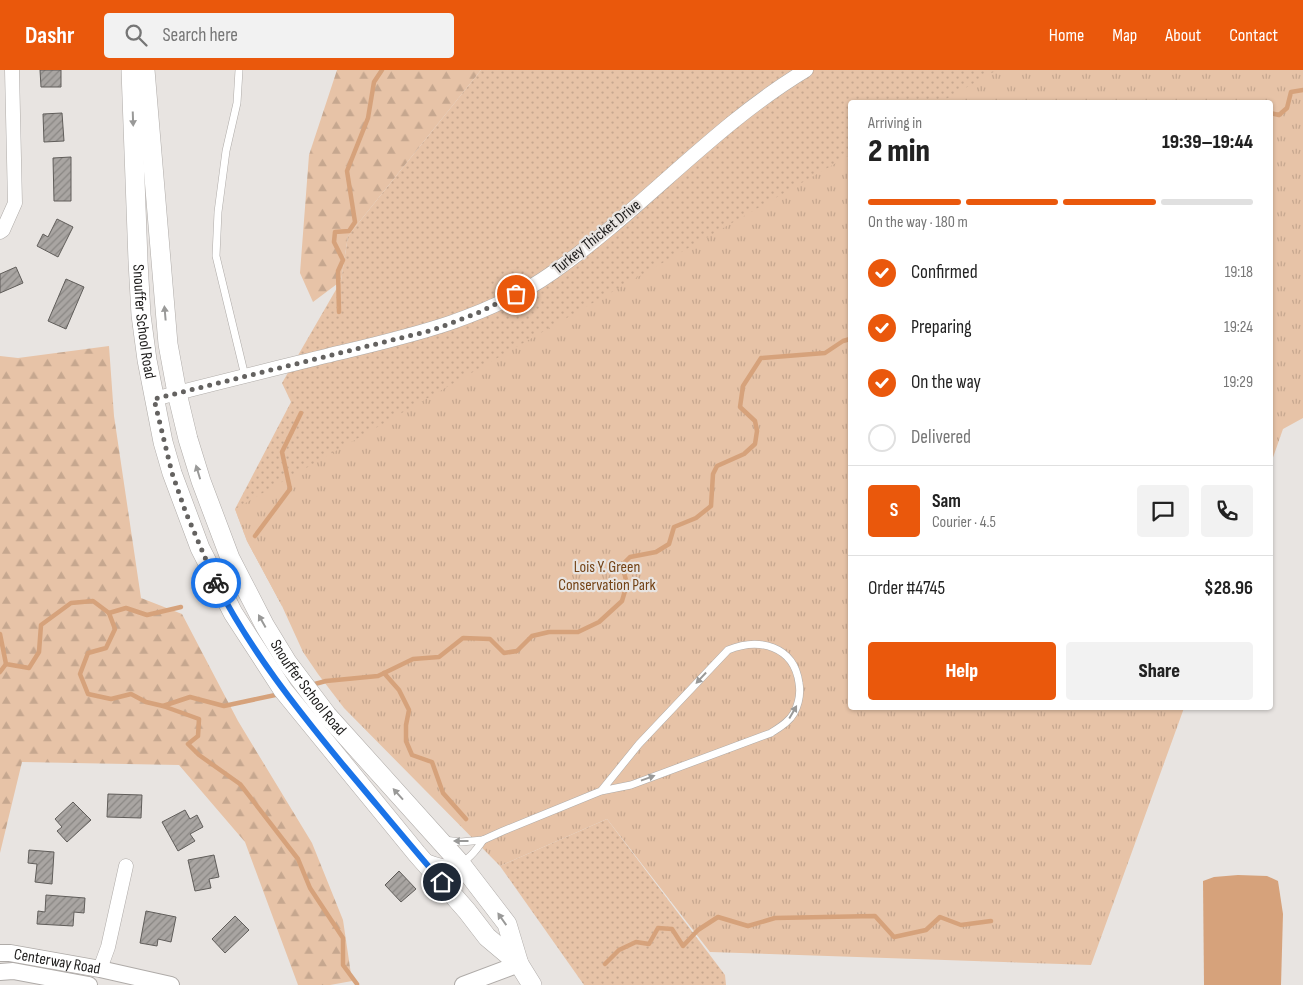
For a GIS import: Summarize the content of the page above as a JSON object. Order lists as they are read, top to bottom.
{
  "streets": {
    "main road": ["Snouffer School Road"],
    "street": ["Turkey Thicket Drive", "Centerway Road"]
  },
  "crossings": [
    ["Turkey Thicket Drive", "Snouffer School Road"]
  ],
  "parks": ["Lois Y. Green Conservation Park"],
  "page": {
    "header": "Dashr",
    "search": "Search here",
    "nav": [
      "Home",
      "Map",
      "About",
      "Contact"
    ],
    "heading": ["2 min", "Arriving in", "19:39–19:44"],
    "panel": [
      "Sam",
      "Courier · 4.5",
      "Order #4745",
      "$28.96"
    ],
    "bar": "On the way · 180 m",
    "list": [
      ["Confirmed", "19:18"],
      ["Preparing", "19:24"],
      ["On the way", "19:29"],
      "Delivered"
    ],
    "round": "S",
    "buttons": ["Help", "Share"]
  }
}
